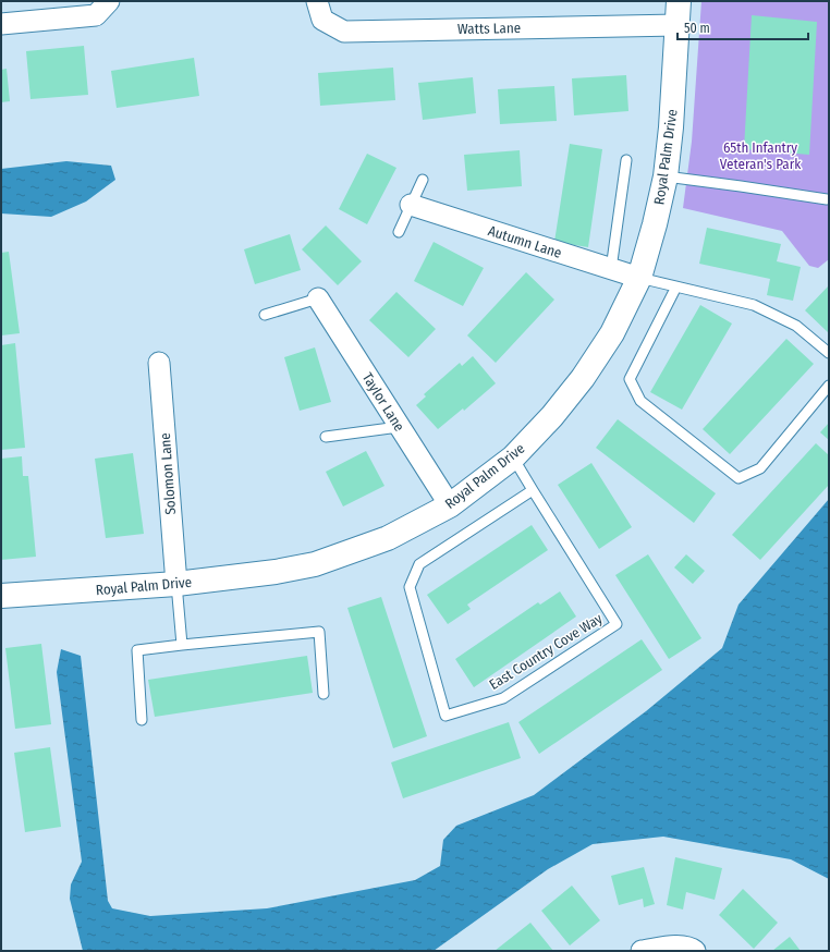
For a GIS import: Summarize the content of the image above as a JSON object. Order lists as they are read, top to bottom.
{
  "streets": {
    "street": [
      "Watts Lane",
      "Royal Palm Drive",
      "Autumn Lane",
      "Taylor Lane",
      "Solomon Lane"
    ],
    "lane": ["East Country Cove Way"]
  },
  "crossings": [
    ["Watts Lane", "Royal Palm Drive"],
    ["Royal Palm Drive", "Autumn Lane"],
    ["Royal Palm Drive", "Taylor Lane"],
    ["Royal Palm Drive", "Solomon Lane"],
    ["Royal Palm Drive", "East Country Cove Way"]
  ],
  "parks": ["65th Infantry Veteran's Park"],
  "scale_bar": "50 m"
}
